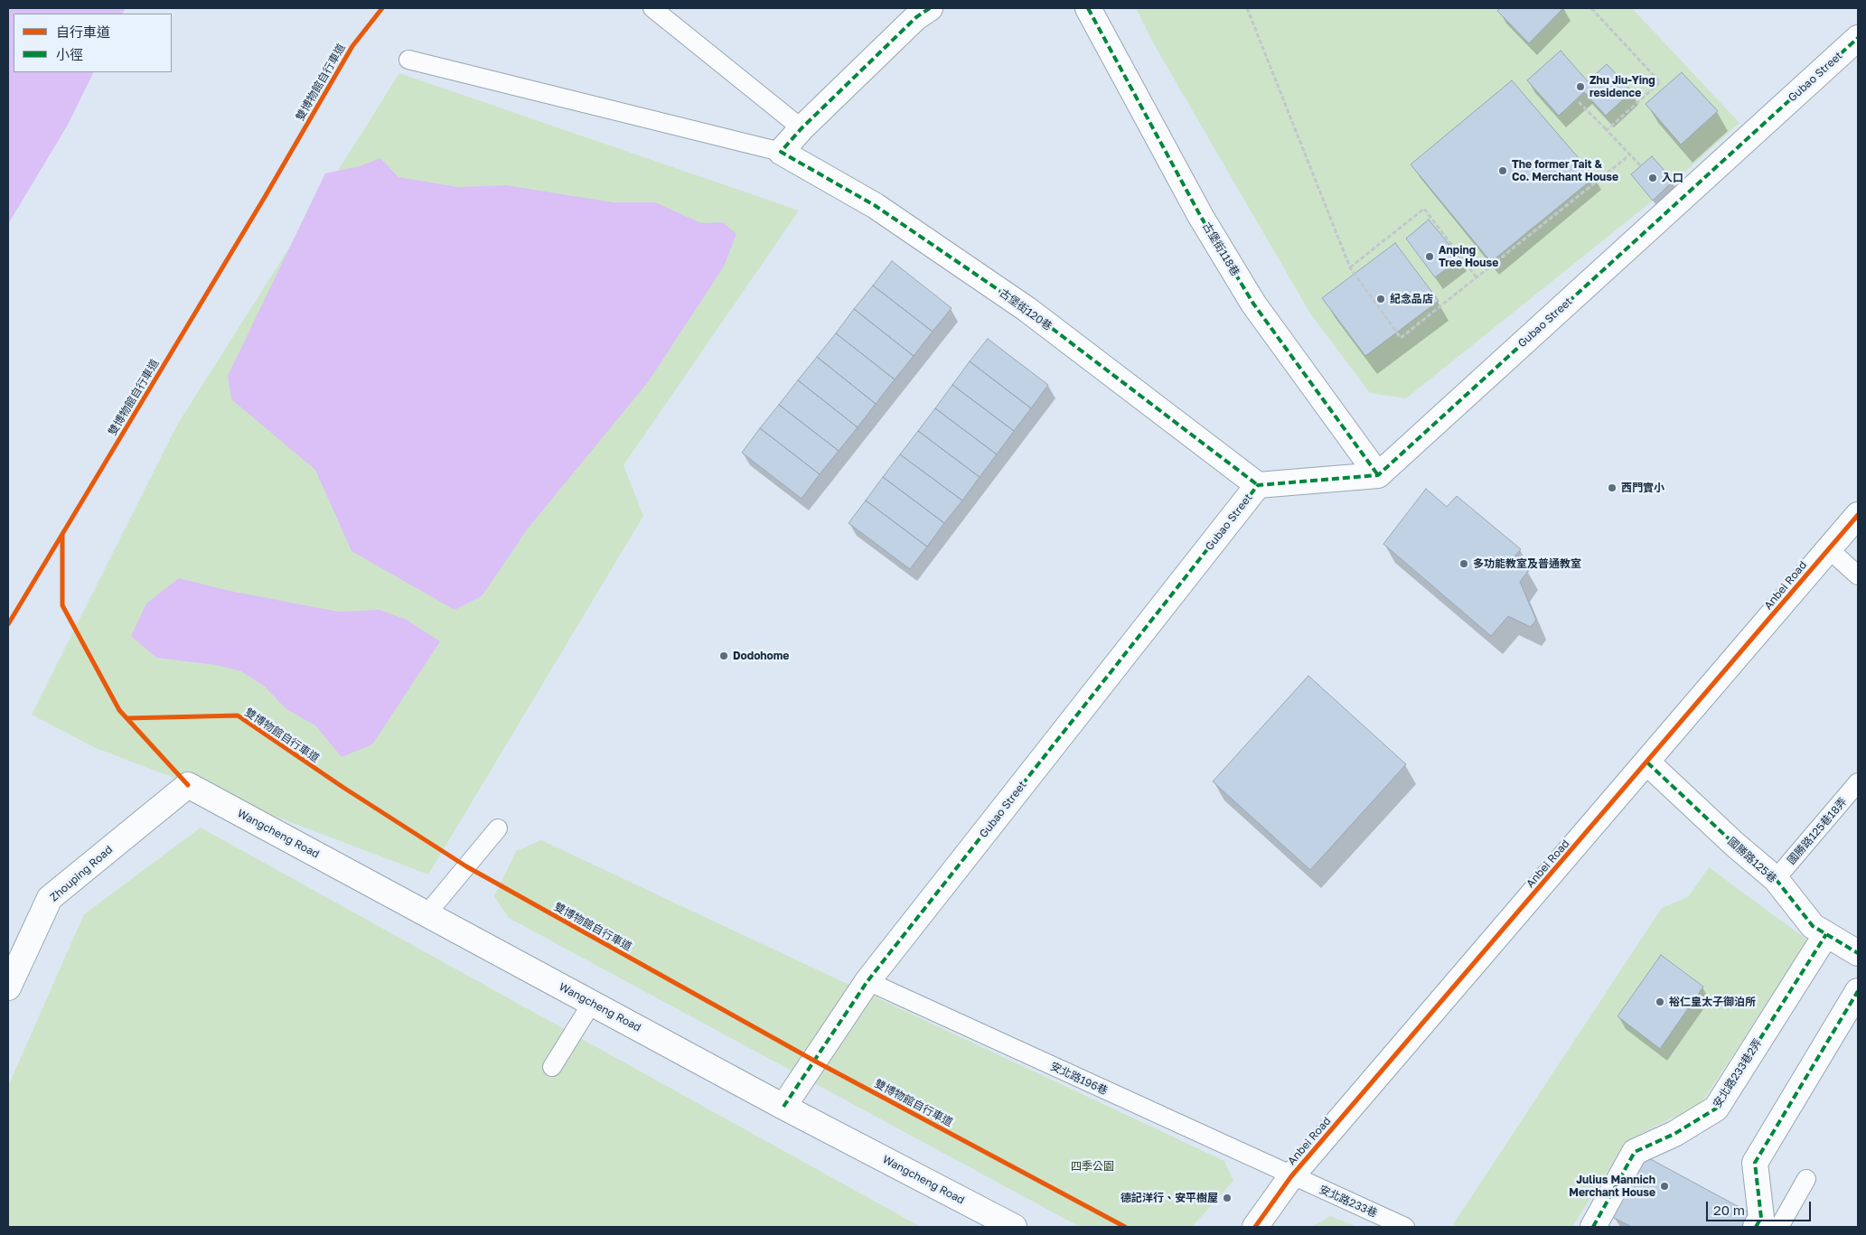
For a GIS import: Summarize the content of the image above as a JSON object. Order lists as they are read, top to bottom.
{
  "streets": {
    "street": [
      "Gubao Street",
      "古堡街118巷",
      "古堡街120巷",
      "Anbei Road",
      "Wangcheng Road",
      "國勝路125巷",
      "Zhouping Road",
      "安北路233巷2弄"
    ],
    "lane": ["國勝路125巷18弄", "安北路196巷", "安北路233巷"],
    "cycle path": ["雙博物館自行車道"]
  },
  "crossings": [
    ["Gubao Street", "古堡街118巷"],
    ["Gubao Street", "古堡街120巷"],
    ["Gubao Street", "Wangcheng Road"],
    ["Gubao Street", "安北路196巷"],
    ["Anbei Road", "國勝路125巷"],
    ["Anbei Road", "安北路196巷"],
    ["Anbei Road", "安北路233巷"],
    ["國勝路125巷18弄", "國勝路125巷"],
    ["Wangcheng Road", "Zhouping Road"],
    ["國勝路125巷", "安北路233巷2弄"],
    ["安北路196巷", "安北路233巷"]
  ],
  "parks": ["四季公園"],
  "places": [
    "Zhu Jiu-Ying residence",
    "The former Tait & Co. Merchant House",
    "入口",
    "Anping Tree House",
    "紀念品店",
    "西門實小",
    "多功能教室及普通教室",
    "Dodohome",
    "裕仁皇太子御泊所",
    "Julius Mannich Merchant House",
    "德記洋行、安平樹屋"
  ],
  "legend": ["自行車道", "小徑"],
  "scale_bar": "20 m"
}
